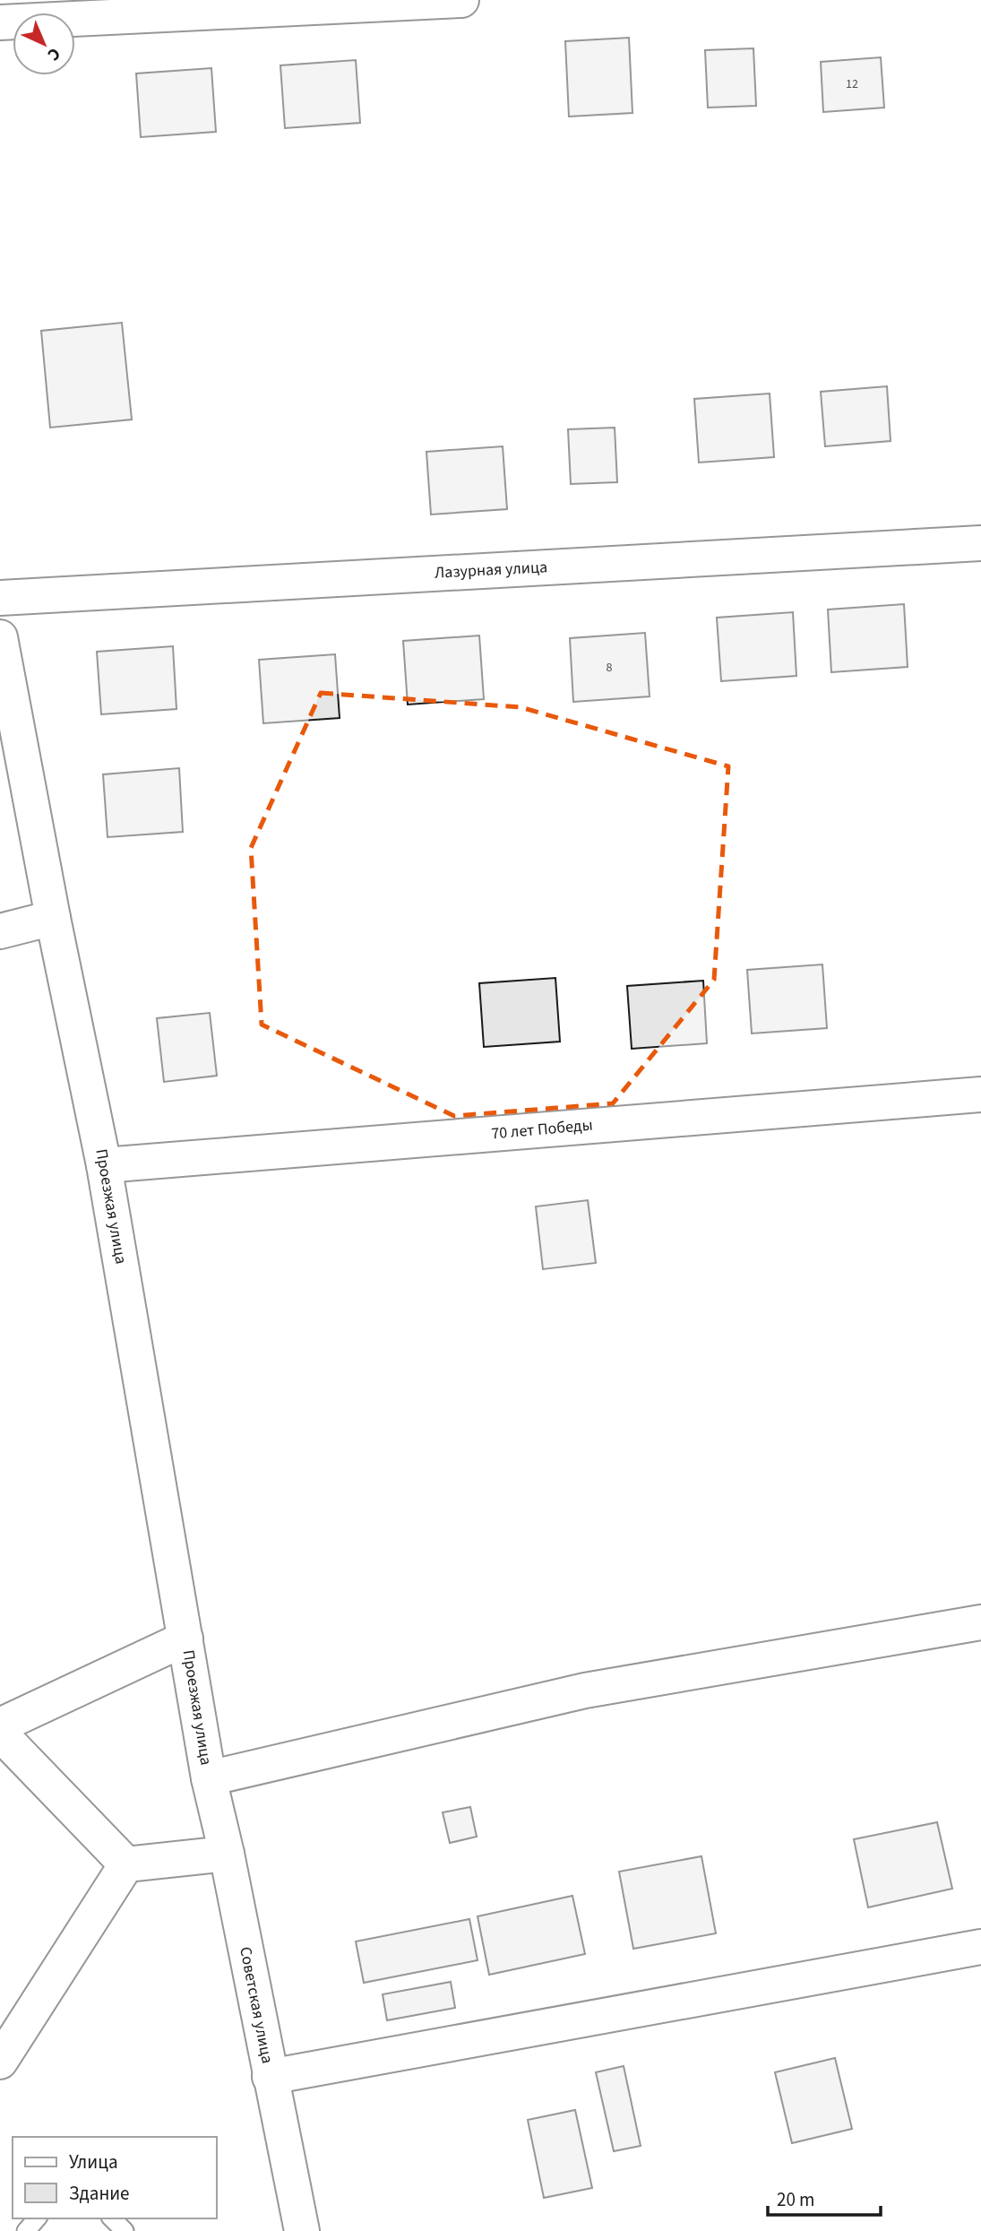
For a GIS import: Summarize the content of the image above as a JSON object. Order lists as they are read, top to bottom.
{
  "streets": {
    "street": [
      "Лазурная улица",
      "70 лет Победы",
      "Проезжая улица",
      "Советская улица"
    ]
  },
  "crossings": [
    ["70 лет Победы", "Проезжая улица"],
    ["Проезжая улица", "Советская улица"]
  ],
  "house_numbers": ["12", "8"],
  "legend": ["Улица", "Здание"],
  "scale_bar": "20 m",
  "north": "bottom right"
}
